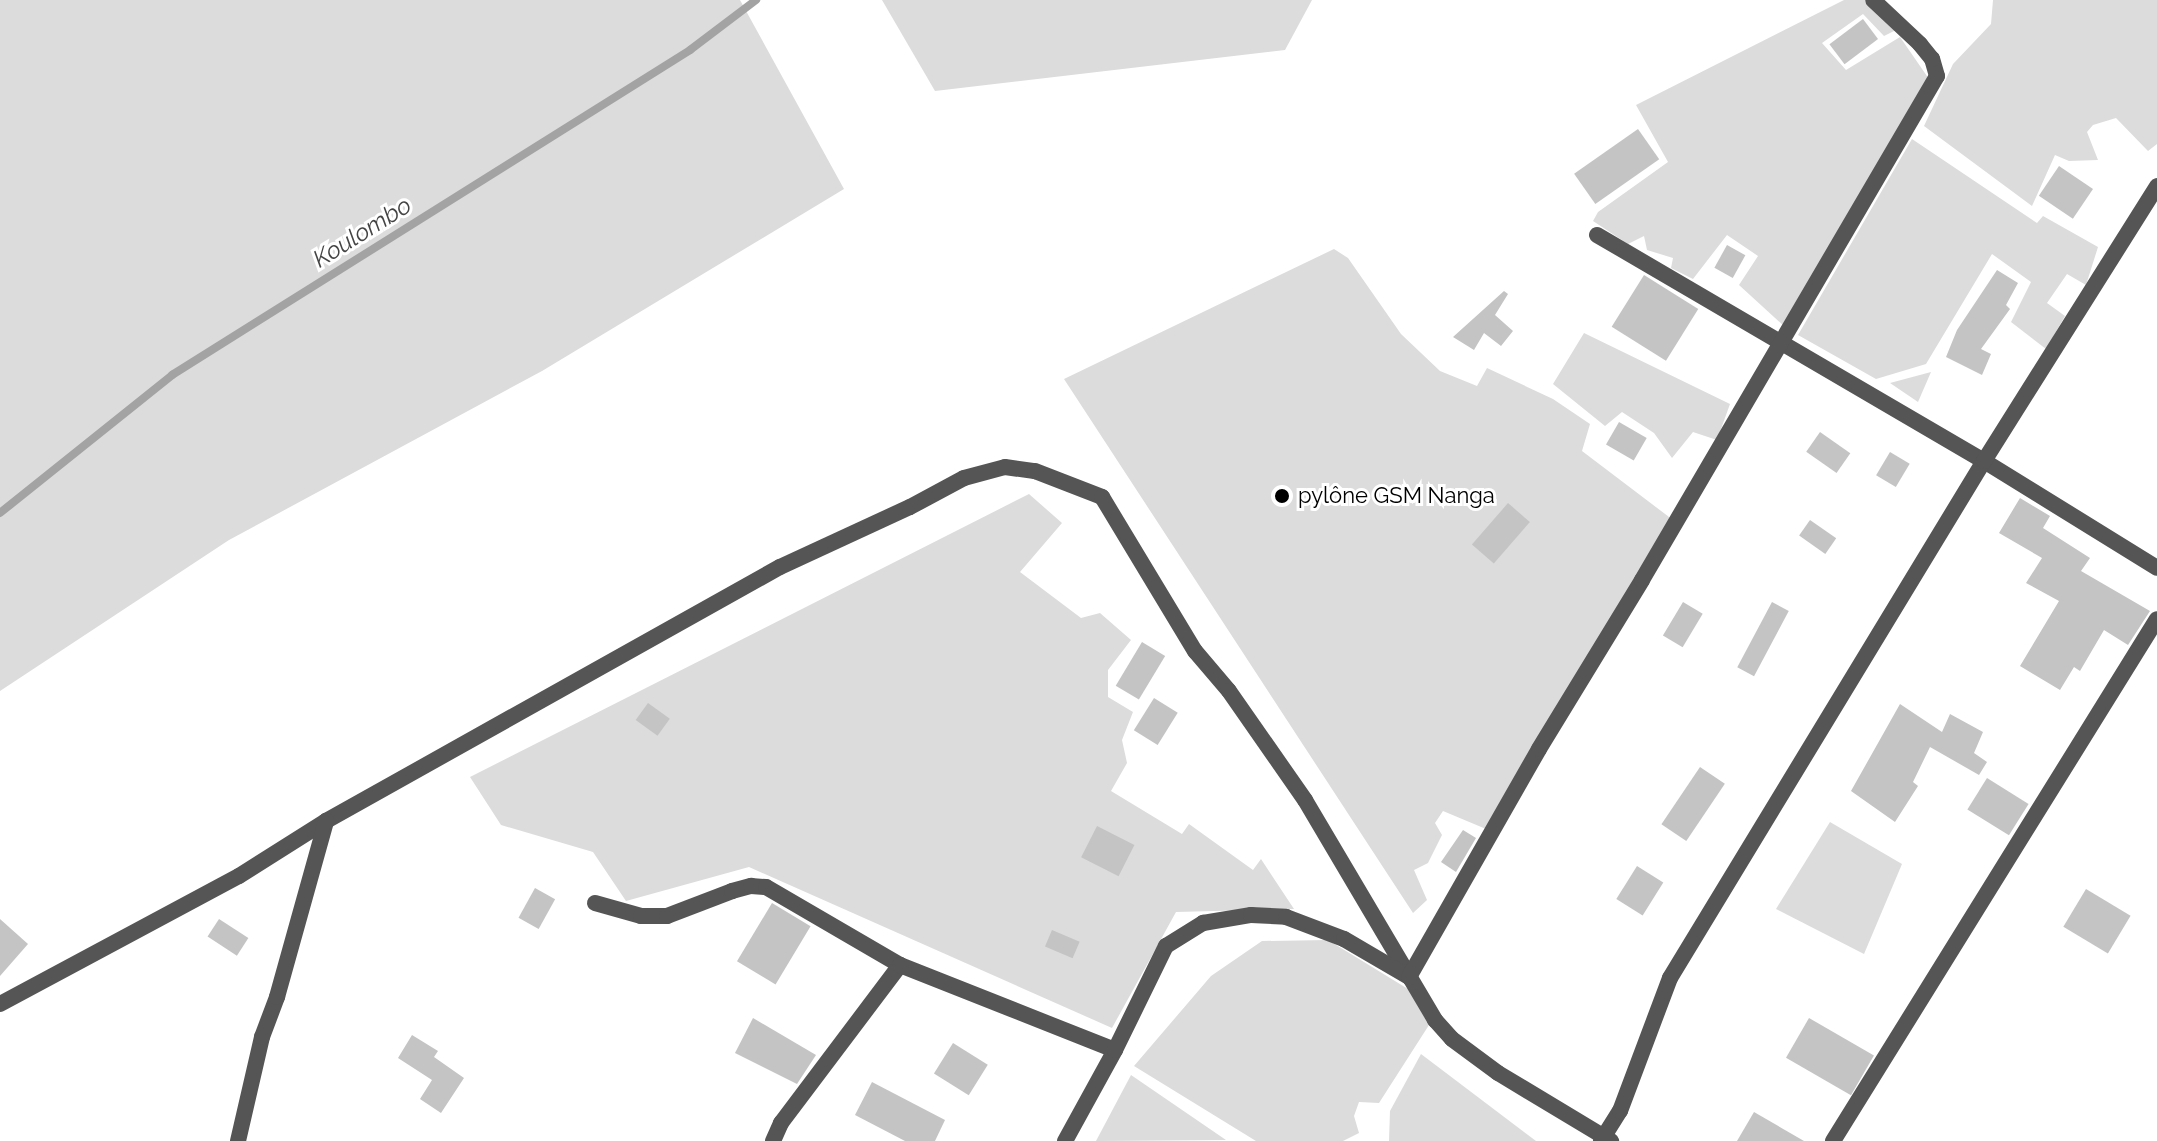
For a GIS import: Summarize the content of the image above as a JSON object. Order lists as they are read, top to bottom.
{
  "water": ["Koulombo"],
  "places": ["pylône GSM Nanga"]
}
